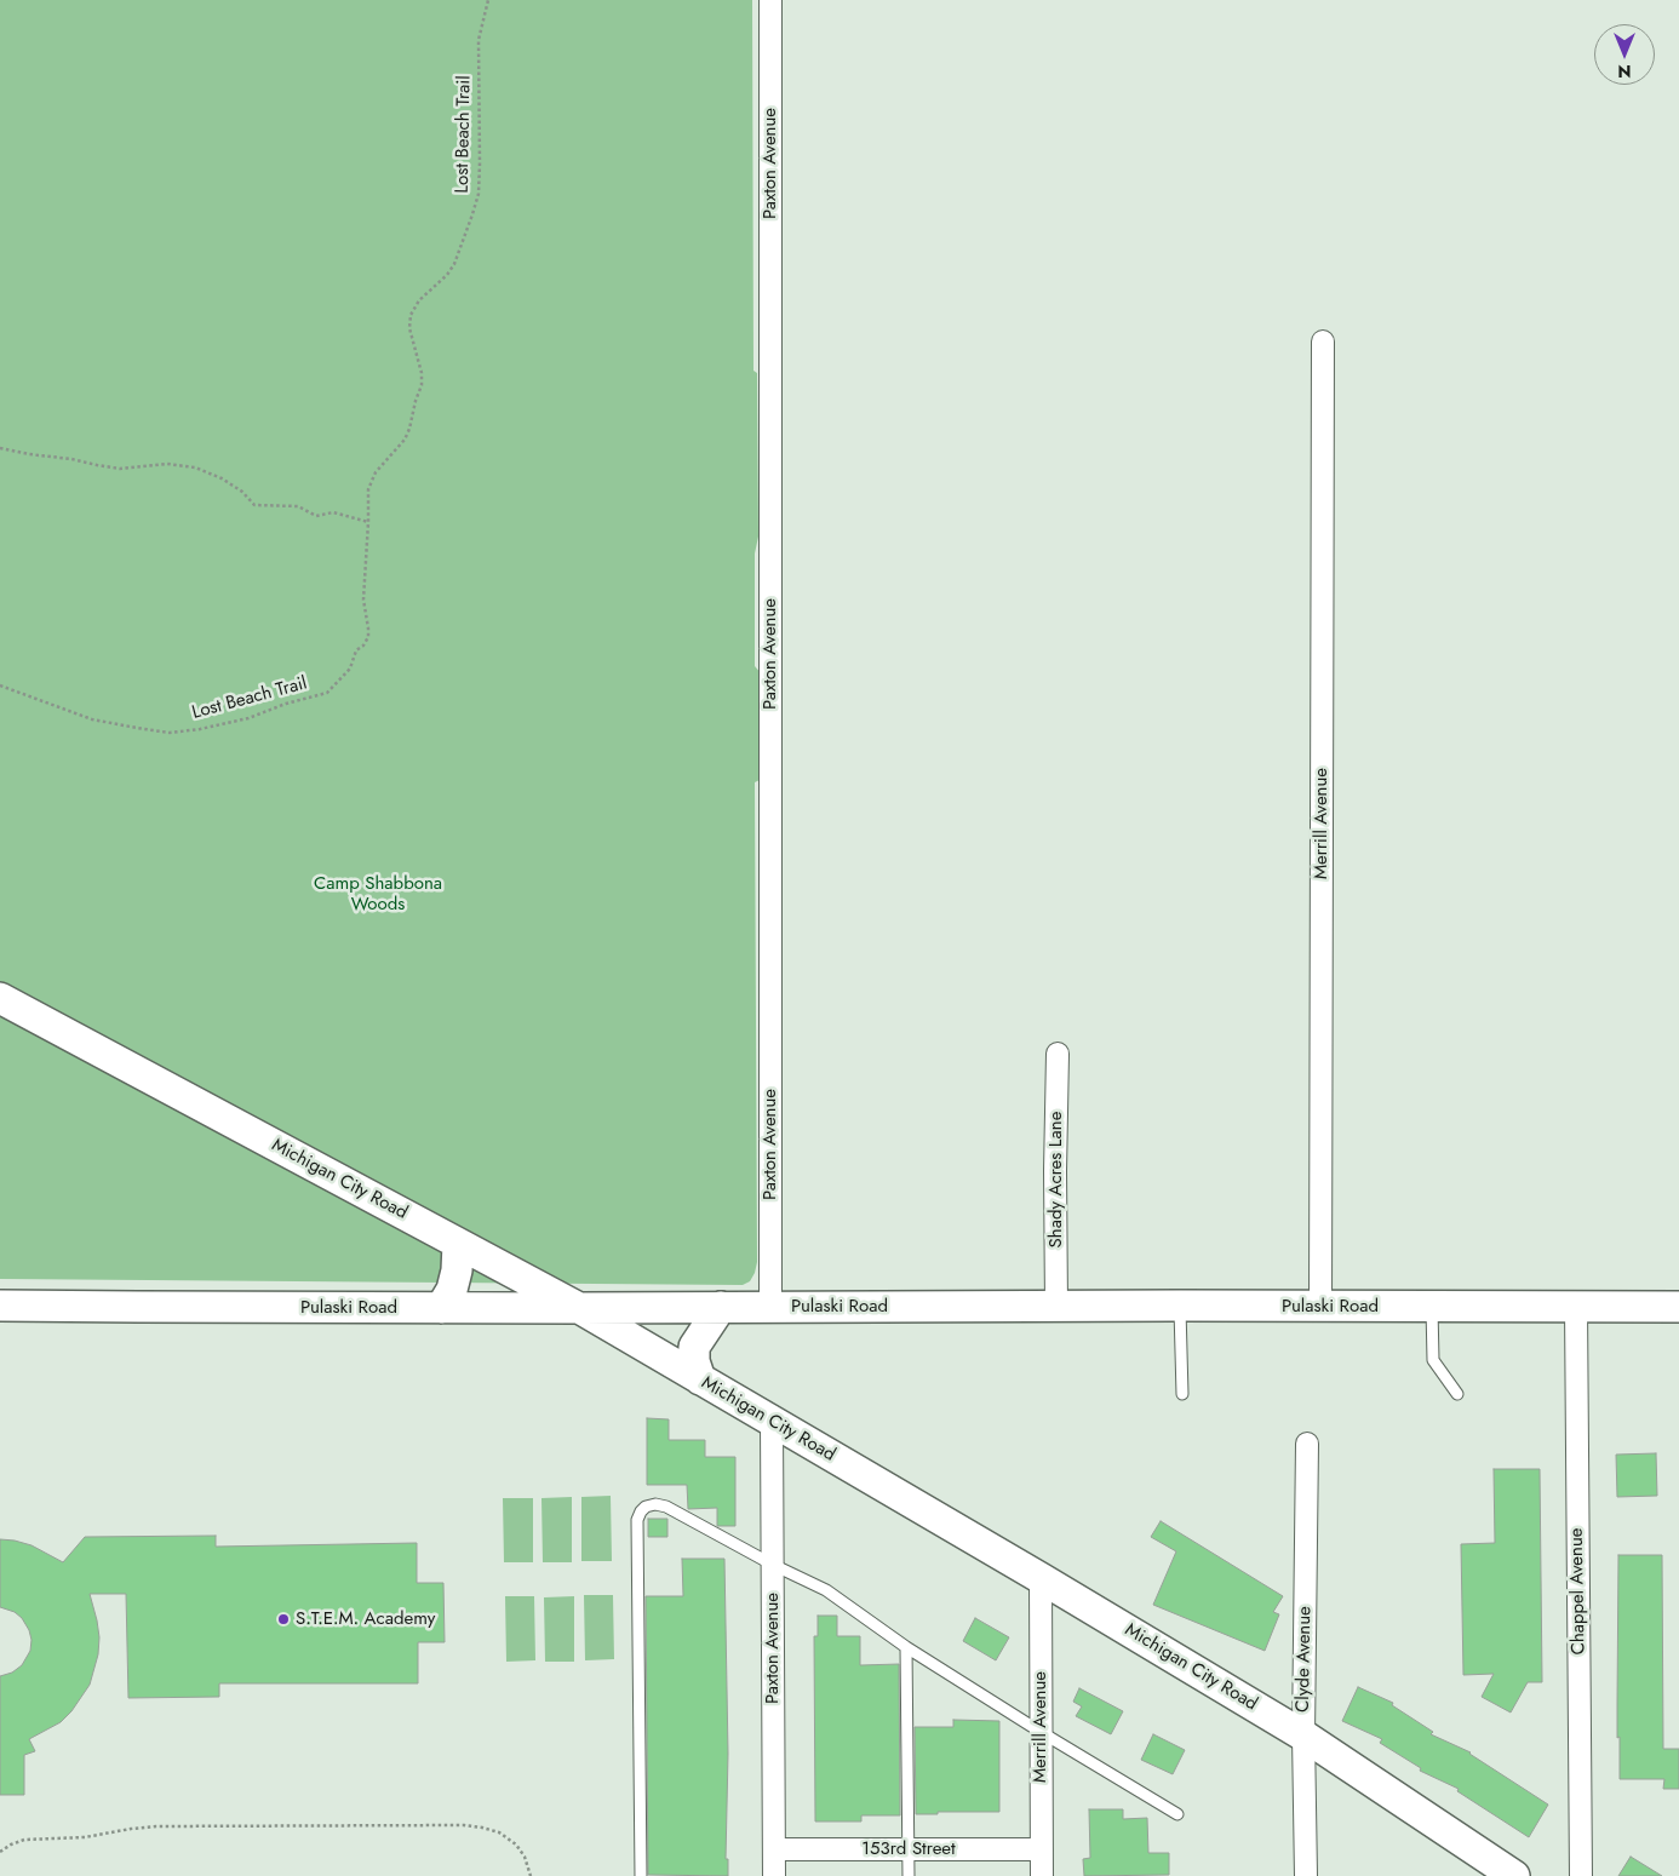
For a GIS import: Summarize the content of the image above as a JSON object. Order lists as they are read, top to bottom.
{
  "streets": {
    "street": [
      "Paxton Avenue",
      "Merrill Avenue",
      "Michigan City Road",
      "Shady Acres Lane",
      "Pulaski Road",
      "Chappel Avenue",
      "Clyde Avenue",
      "153rd Street"
    ],
    "path": ["Lost Beach Trail"]
  },
  "crossings": [
    ["Paxton Avenue", "Michigan City Road"],
    ["Paxton Avenue", "Pulaski Road"],
    ["Paxton Avenue", "153rd Street"],
    ["Merrill Avenue", "Michigan City Road"],
    ["Merrill Avenue", "Pulaski Road"],
    ["Merrill Avenue", "153rd Street"],
    ["Michigan City Road", "Pulaski Road"],
    ["Michigan City Road", "Clyde Avenue"],
    ["Shady Acres Lane", "Pulaski Road"],
    ["Pulaski Road", "Chappel Avenue"]
  ],
  "parks": ["Camp Shabbona Woods"],
  "places": ["S.T.E.M. Academy"],
  "north": "bottom"
}
